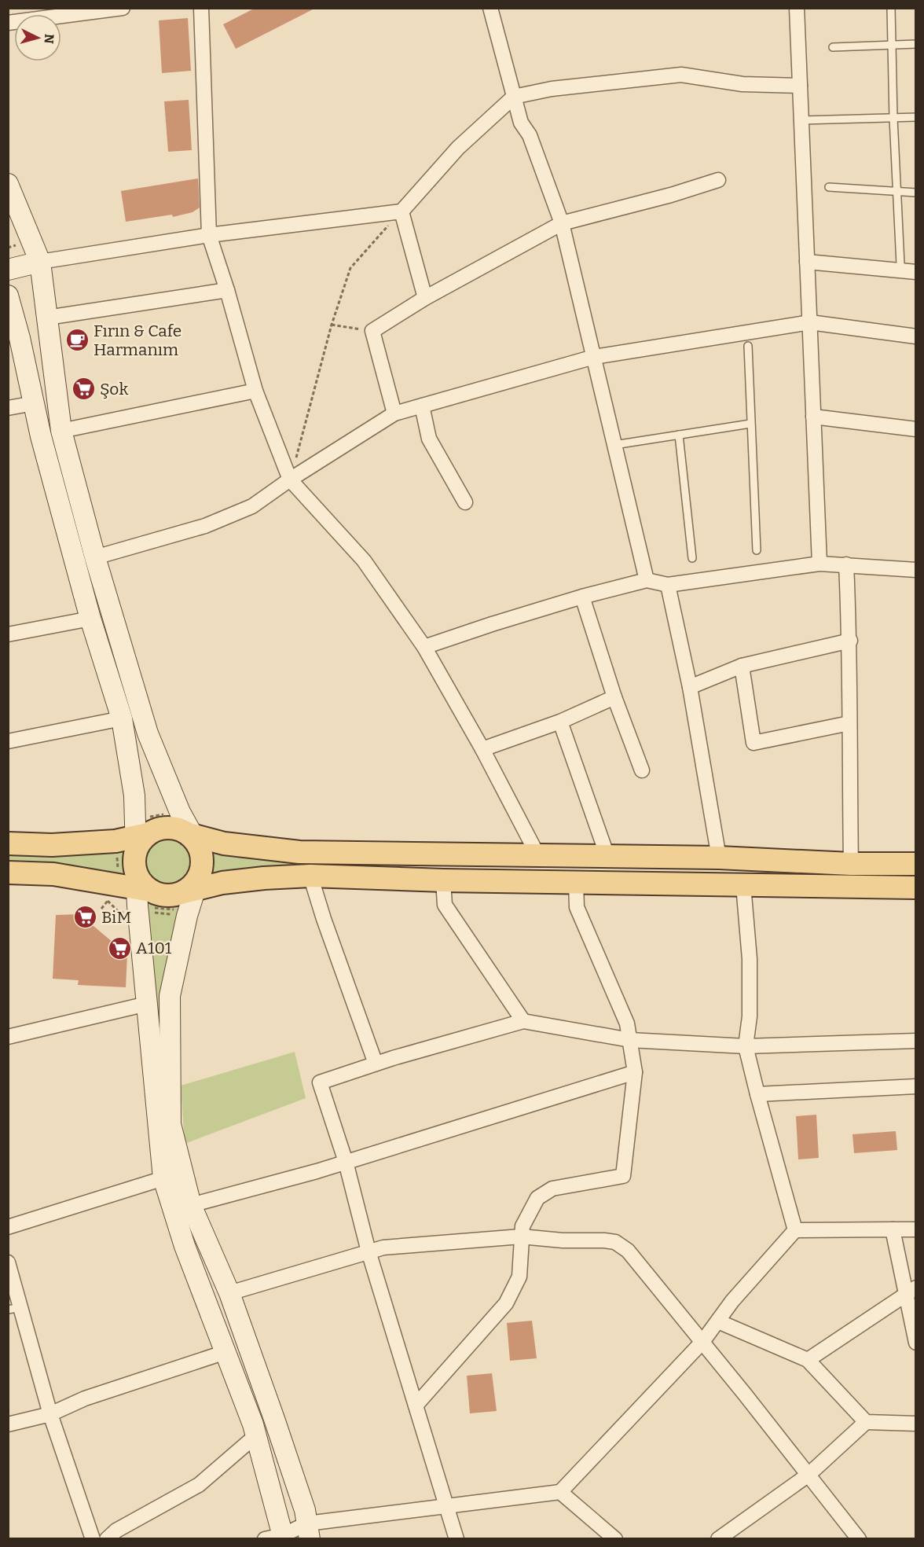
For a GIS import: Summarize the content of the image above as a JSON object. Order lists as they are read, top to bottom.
{
  "places": {
    "cafe": ["Fırın & Cafe Harmanım"],
    "supermarket": ["Şok", "BiM", "A101"]
  },
  "north": "right"
}
